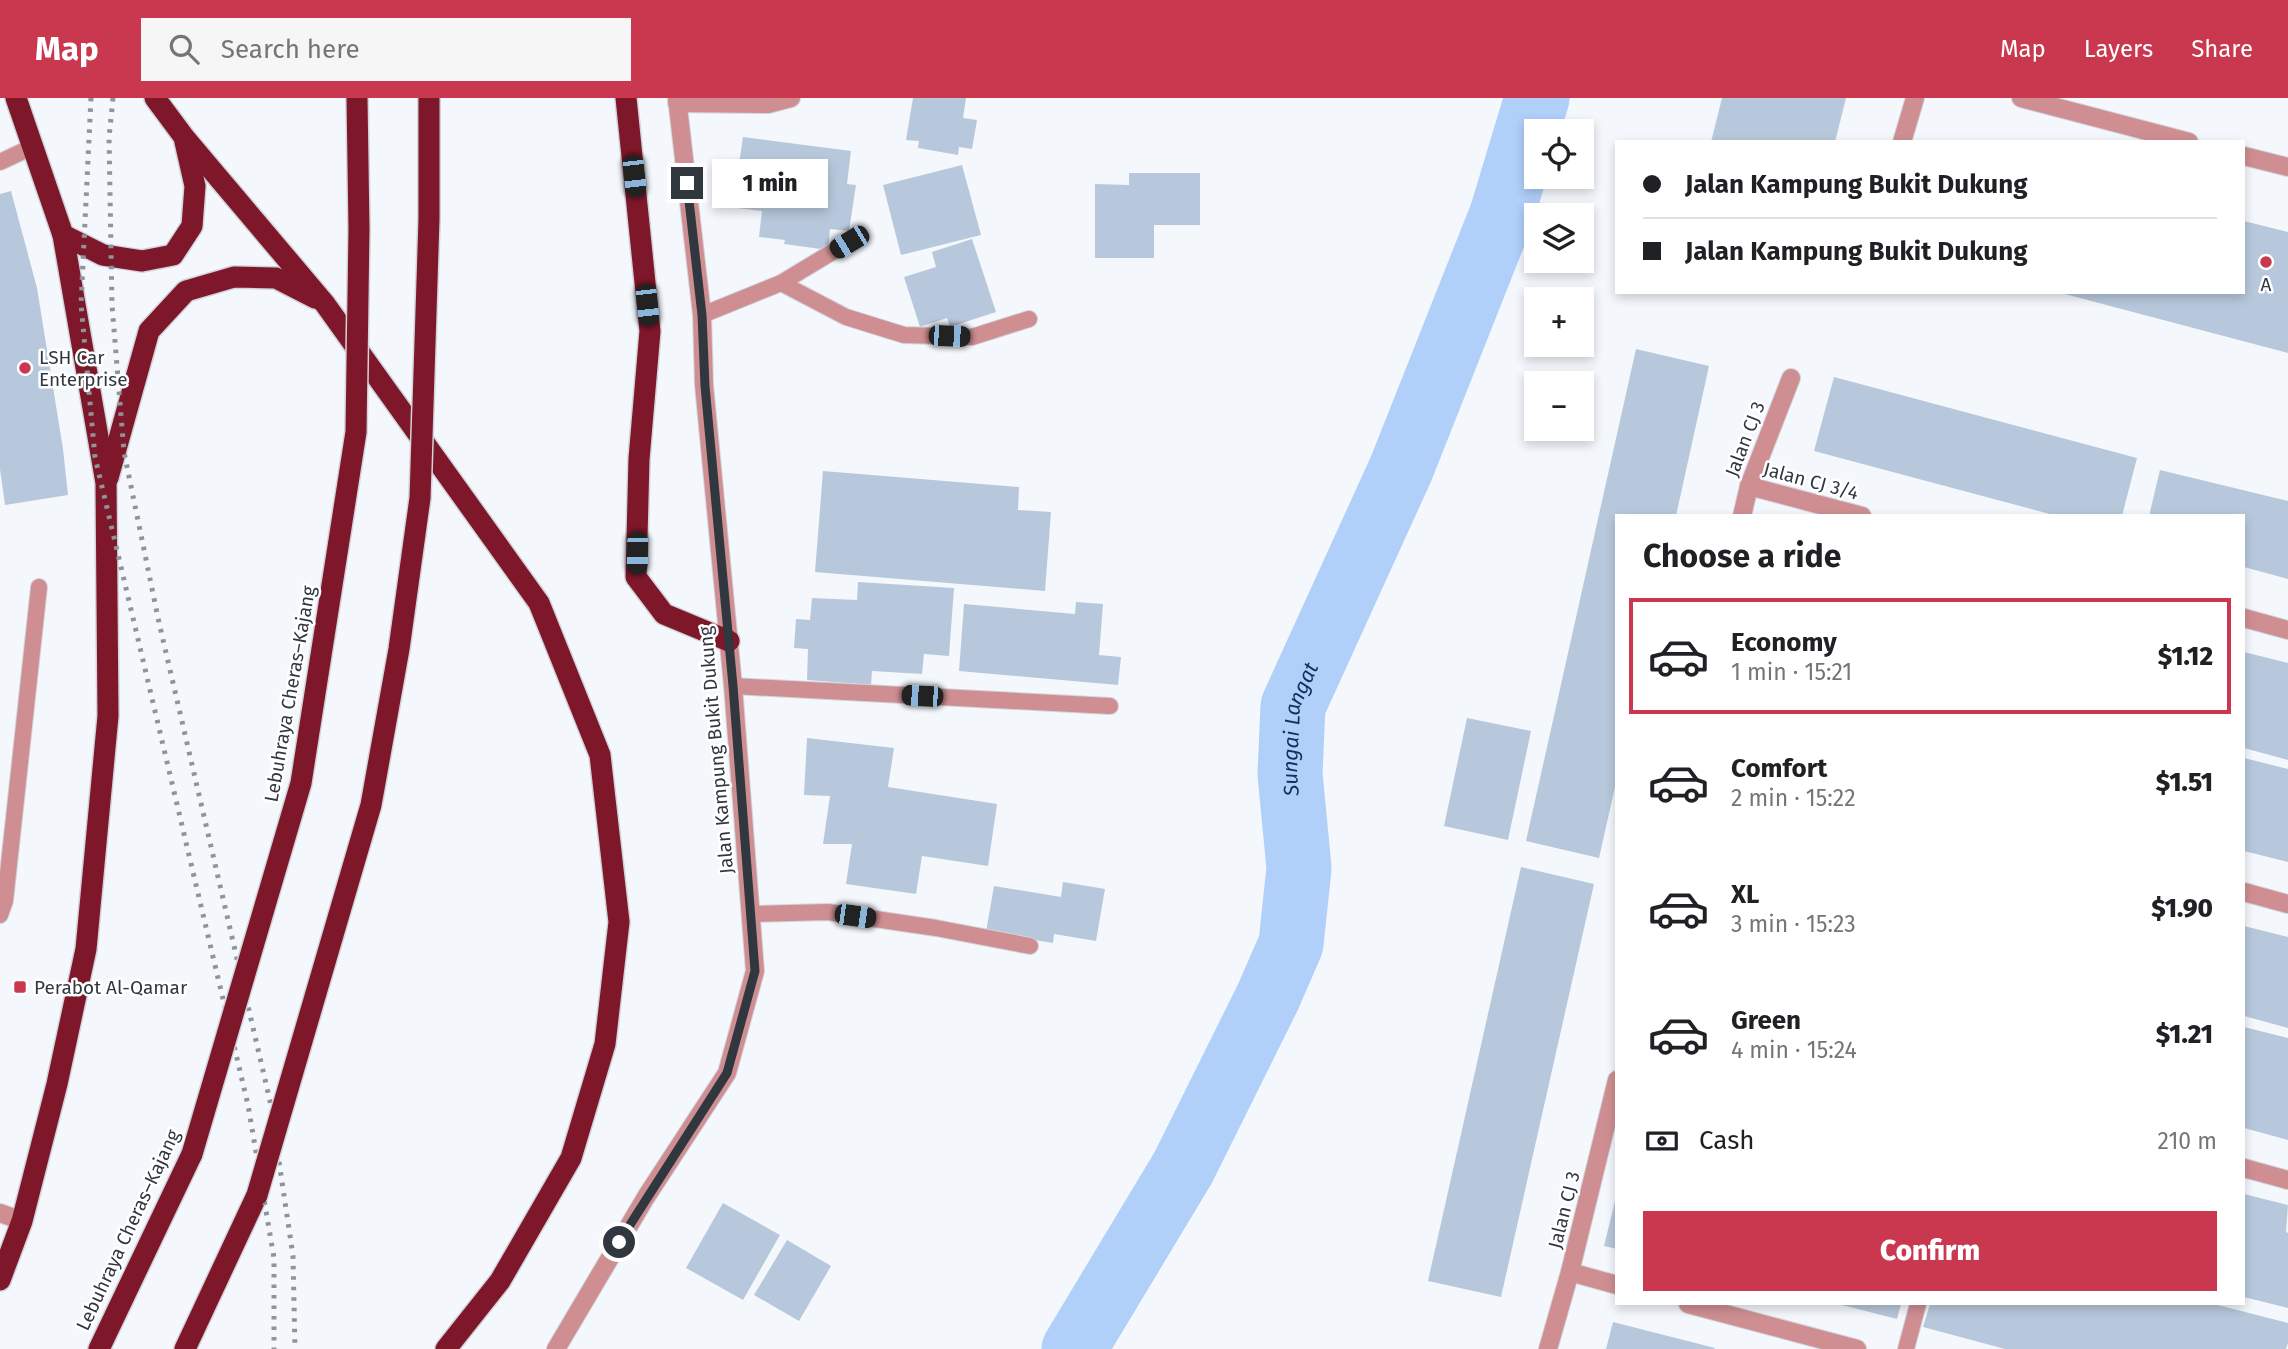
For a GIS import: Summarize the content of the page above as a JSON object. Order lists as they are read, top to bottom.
{
  "streets": {
    "highway": ["Lebuhraya Cheras–Kajang"],
    "street": ["Jalan CJ 3", "Jalan CJ 3/4", "Jalan Kampung Bukit Dukung"]
  },
  "crossings": [
    ["Jalan CJ 3", "Jalan CJ 3/4"]
  ],
  "water": ["Sungai Langat"],
  "places": {
    "other": ["A", "LSH Car Enterprise"],
    "transit": ["Perabot Al-Qamar"]
  },
  "page": {
    "header": "Map",
    "search": "Search here",
    "nav": ["Map", "Layers", "Share"],
    "map_buttons": ["+", "−"],
    "banner": ["Jalan Kampung Bukit Dukung", "Jalan Kampung Bukit Dukung"],
    "bubble": "1 min",
    "heading": "Choose a ride",
    "list": [
      {
        "name": "Economy",
        "note": "1 min · 15:21",
        "value": "$1.12"
      },
      {
        "name": "Comfort",
        "note": "2 min · 15:22",
        "value": "$1.51"
      },
      {
        "name": "XL",
        "note": "3 min · 15:23",
        "value": "$1.90"
      },
      {
        "name": "Green",
        "note": "4 min · 15:24",
        "value": "$1.21"
      }
    ],
    "pay": ["Cash", "210 m"],
    "buttons": "Confirm"
  }
}
